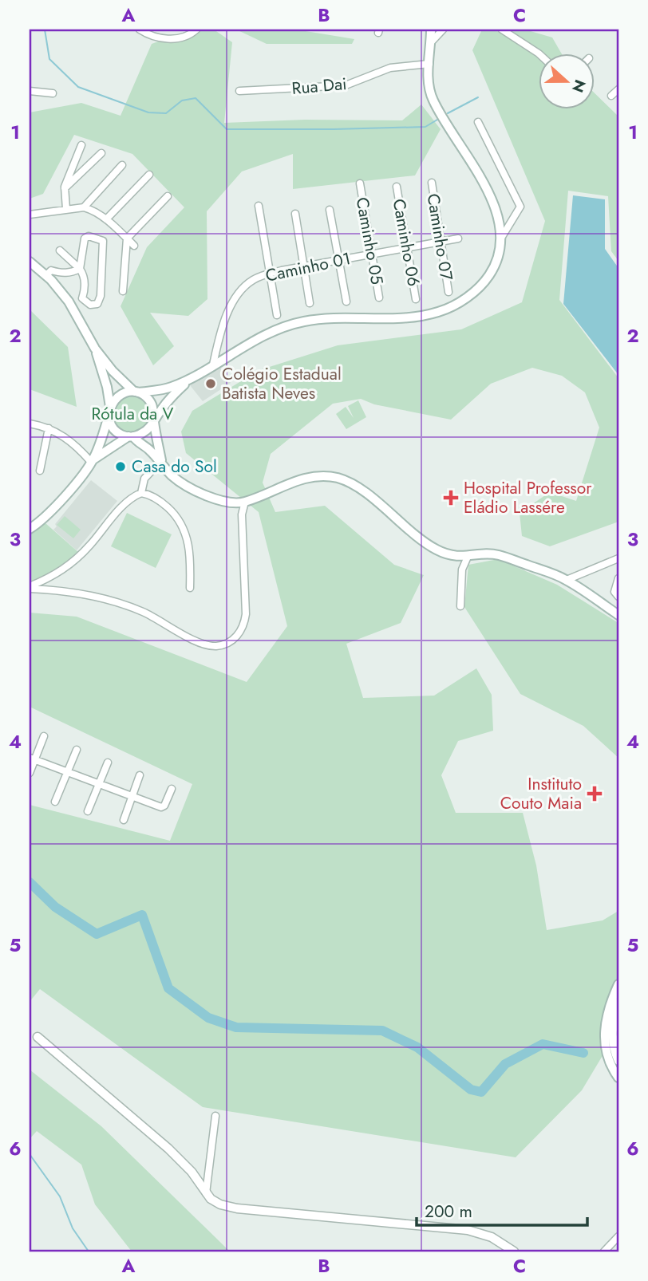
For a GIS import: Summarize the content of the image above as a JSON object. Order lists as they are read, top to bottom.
{
  "streets": {
    "street": [
      "Rua Dai",
      "Caminho 07",
      "Caminho 05",
      "Caminho 06",
      "Caminho 01"
    ]
  },
  "crossings": [
    ["Caminho 07", "Caminho 01"],
    ["Caminho 05", "Caminho 01"],
    ["Caminho 06", "Caminho 01"]
  ],
  "parks": ["Rótula da V"],
  "places": {
    "other": ["Colégio Estadual Batista Neves", "Casa do Sol"],
    "health": ["Hospital Professor Eládio Lassére", "Instituto Couto Maia"]
  },
  "scale_bar": "200 m",
  "north": "right",
  "grid": {
    "columns": ["A", "B", "C"],
    "rows": [
      "1",
      "2",
      "3",
      "4",
      "5",
      "6"
    ]
  }
}
